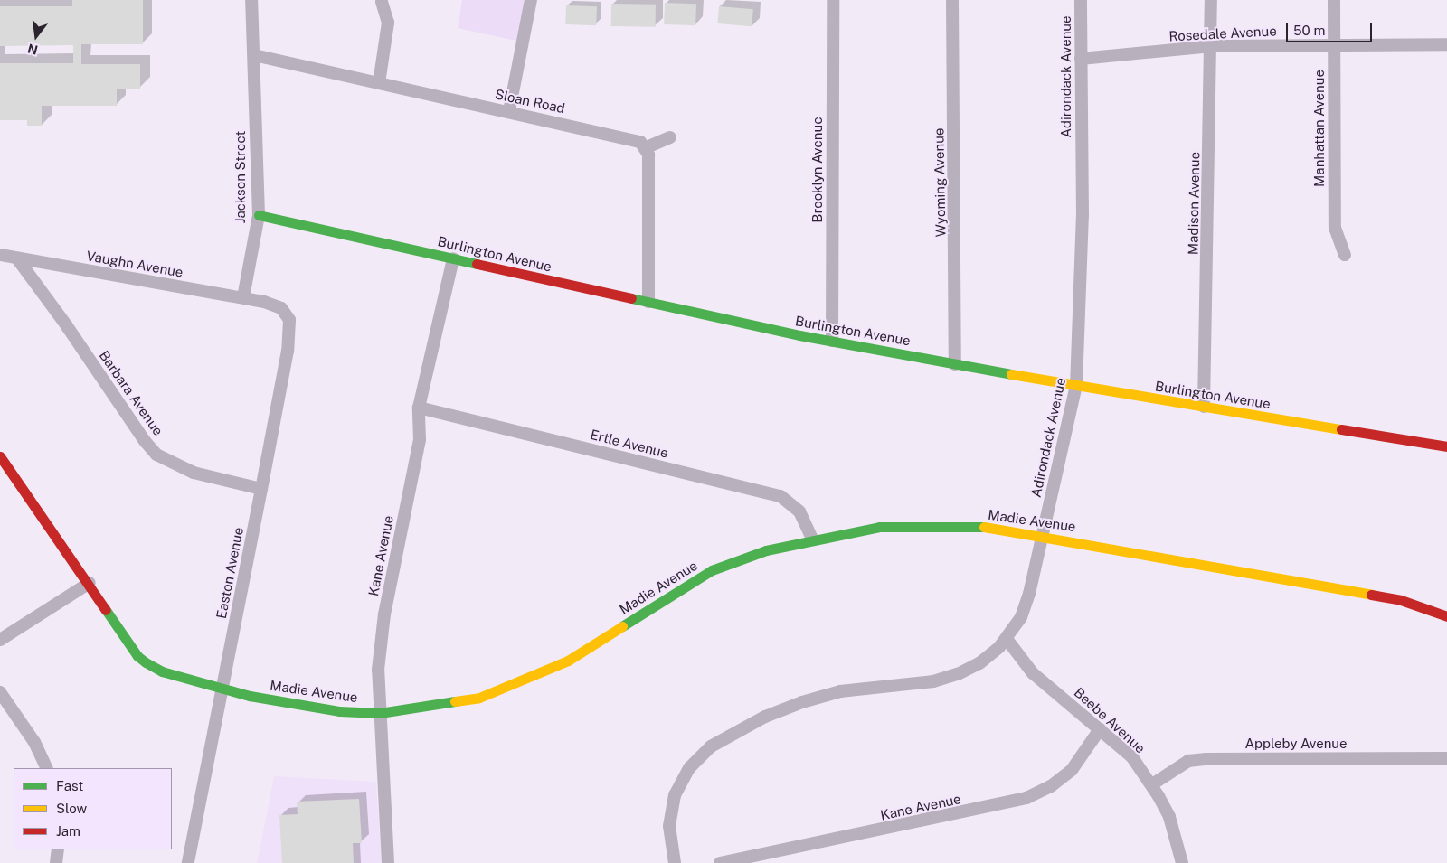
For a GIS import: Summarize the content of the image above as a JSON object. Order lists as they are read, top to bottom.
{
  "streets": {
    "street": [
      "Rosedale Avenue",
      "Adirondack Avenue",
      "Sloan Road",
      "Manhattan Avenue",
      "Brooklyn Avenue",
      "Jackson Street",
      "Wyoming Avenue",
      "Madison Avenue",
      "Burlington Avenue",
      "Vaughn Avenue",
      "Barbara Avenue",
      "Ertle Avenue",
      "Madie Avenue",
      "Kane Avenue",
      "Easton Avenue",
      "Beebe Avenue",
      "Appleby Avenue"
    ]
  },
  "crossings": [
    ["Rosedale Avenue", "Adirondack Avenue"],
    ["Rosedale Avenue", "Manhattan Avenue"],
    ["Rosedale Avenue", "Madison Avenue"],
    ["Adirondack Avenue", "Burlington Avenue"],
    ["Adirondack Avenue", "Madie Avenue"],
    ["Adirondack Avenue", "Beebe Avenue"],
    ["Sloan Road", "Jackson Street"],
    ["Brooklyn Avenue", "Burlington Avenue"],
    ["Jackson Street", "Burlington Avenue"],
    ["Jackson Street", "Vaughn Avenue"],
    ["Wyoming Avenue", "Burlington Avenue"],
    ["Madison Avenue", "Burlington Avenue"],
    ["Burlington Avenue", "Kane Avenue"],
    ["Vaughn Avenue", "Barbara Avenue"],
    ["Vaughn Avenue", "Easton Avenue"],
    ["Barbara Avenue", "Easton Avenue"],
    ["Ertle Avenue", "Madie Avenue"],
    ["Ertle Avenue", "Kane Avenue"],
    ["Madie Avenue", "Kane Avenue"],
    ["Madie Avenue", "Easton Avenue"],
    ["Kane Avenue", "Beebe Avenue"],
    ["Beebe Avenue", "Appleby Avenue"]
  ],
  "legend": ["Fast", "Slow", "Jam"],
  "scale_bar": "50 m",
  "north": "bottom"
}
